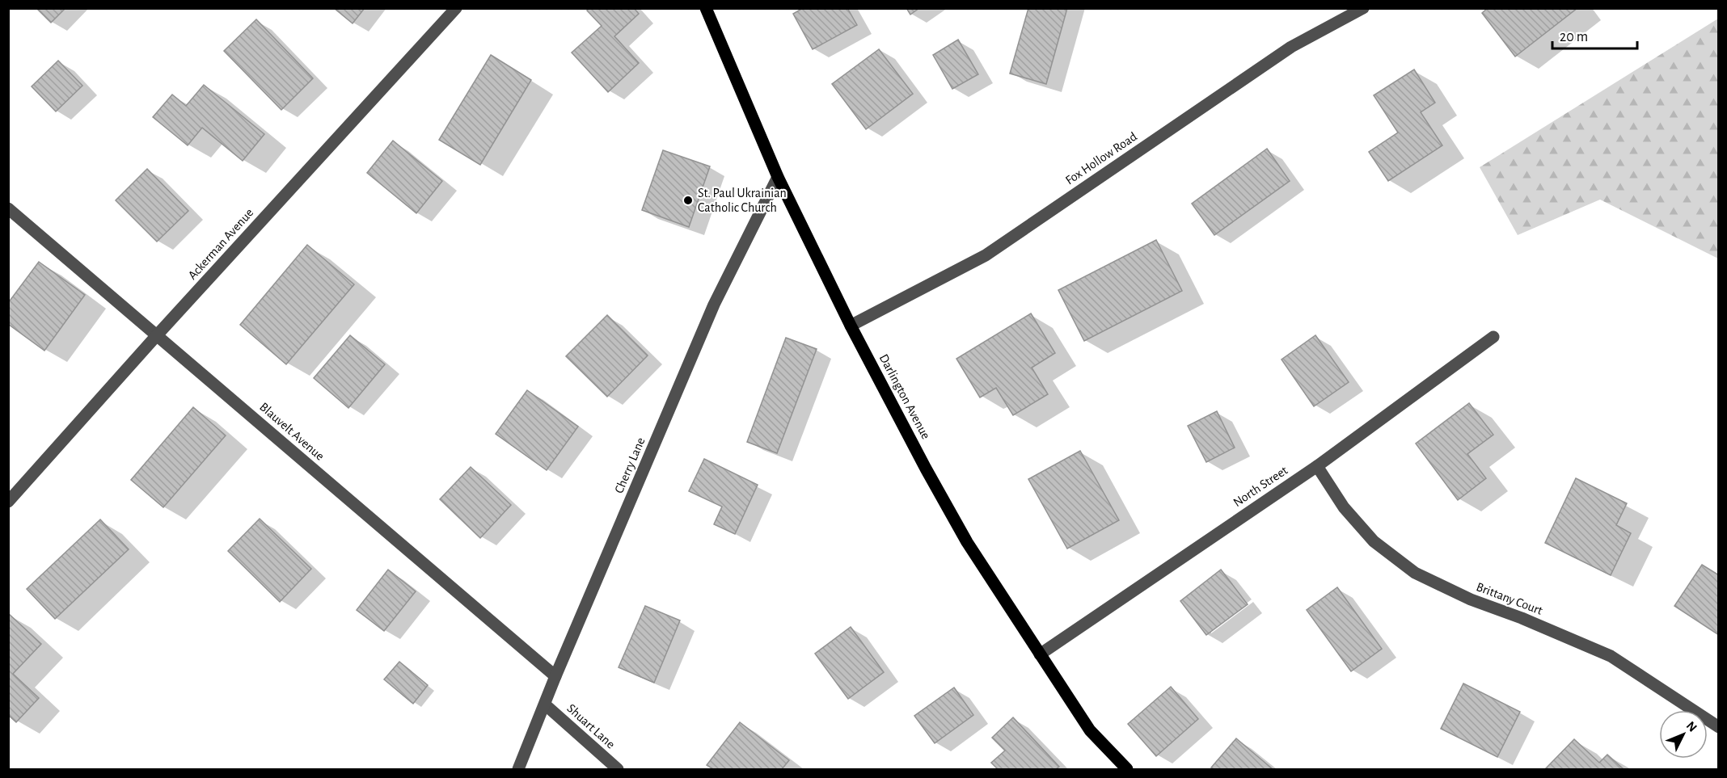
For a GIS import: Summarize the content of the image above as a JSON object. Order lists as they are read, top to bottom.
{
  "streets": {
    "main road": ["Darlington Avenue"],
    "street": [
      "Fox Hollow Road",
      "Ackerman Avenue",
      "Blauvelt Avenue",
      "Cherry Lane",
      "North Street",
      "Brittany Court",
      "Shuart Lane"
    ]
  },
  "crossings": [
    ["Fox Hollow Road", "Darlington Avenue"],
    ["Ackerman Avenue", "Blauvelt Avenue"],
    ["Darlington Avenue", "Cherry Lane"],
    ["Darlington Avenue", "North Street"],
    ["Blauvelt Avenue", "Cherry Lane"],
    ["Cherry Lane", "Shuart Lane"],
    ["North Street", "Brittany Court"]
  ],
  "places": ["St. Paul Ukrainian Catholic Church"],
  "scale_bar": "20 m",
  "north": "top right"
}
